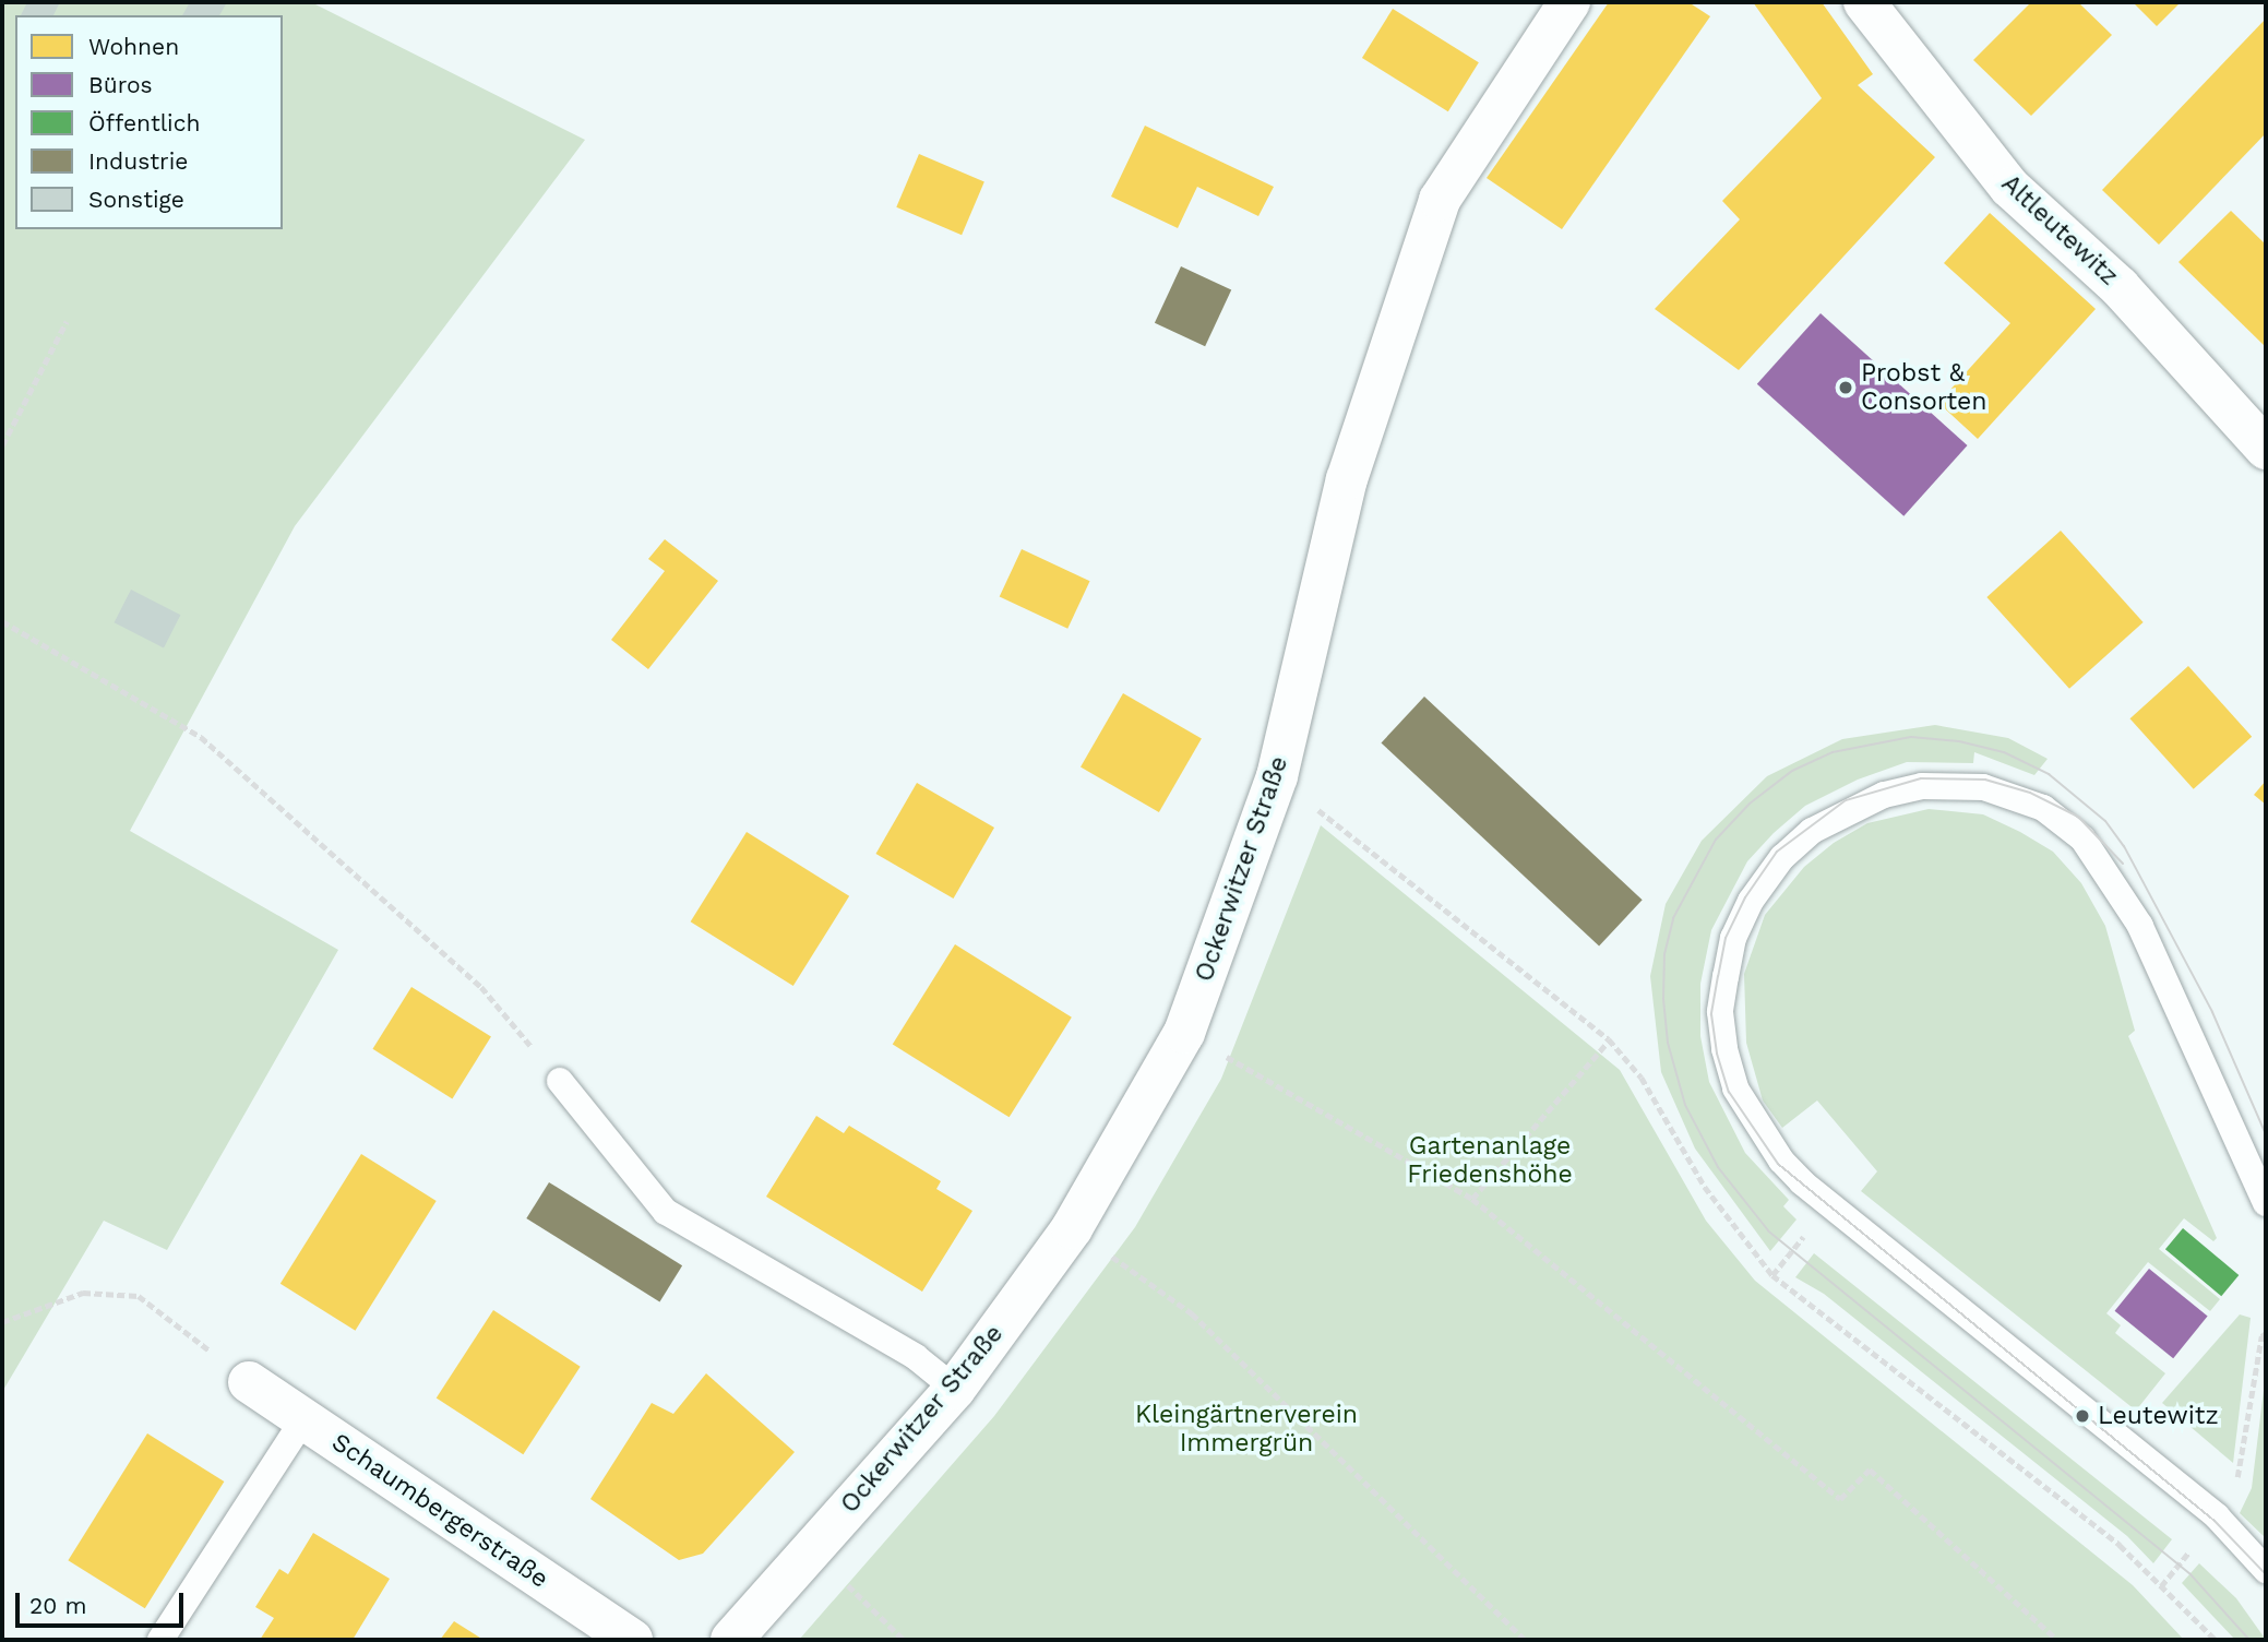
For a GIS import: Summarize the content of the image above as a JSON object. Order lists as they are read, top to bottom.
{
  "streets": {
    "street": ["Altleutewitz", "Ockerwitzer Straße", "Schaumbergerstraße"]
  },
  "parks": ["Gartenanlage Friedenshöhe", "Kleingärtnerverein Immergrün"],
  "places": ["Probst & Consorten", "Leutewitz"],
  "legend": [
    "Wohnen",
    "Büros",
    "Öffentlich",
    "Industrie",
    "Sonstige"
  ],
  "scale_bar": "20 m"
}
